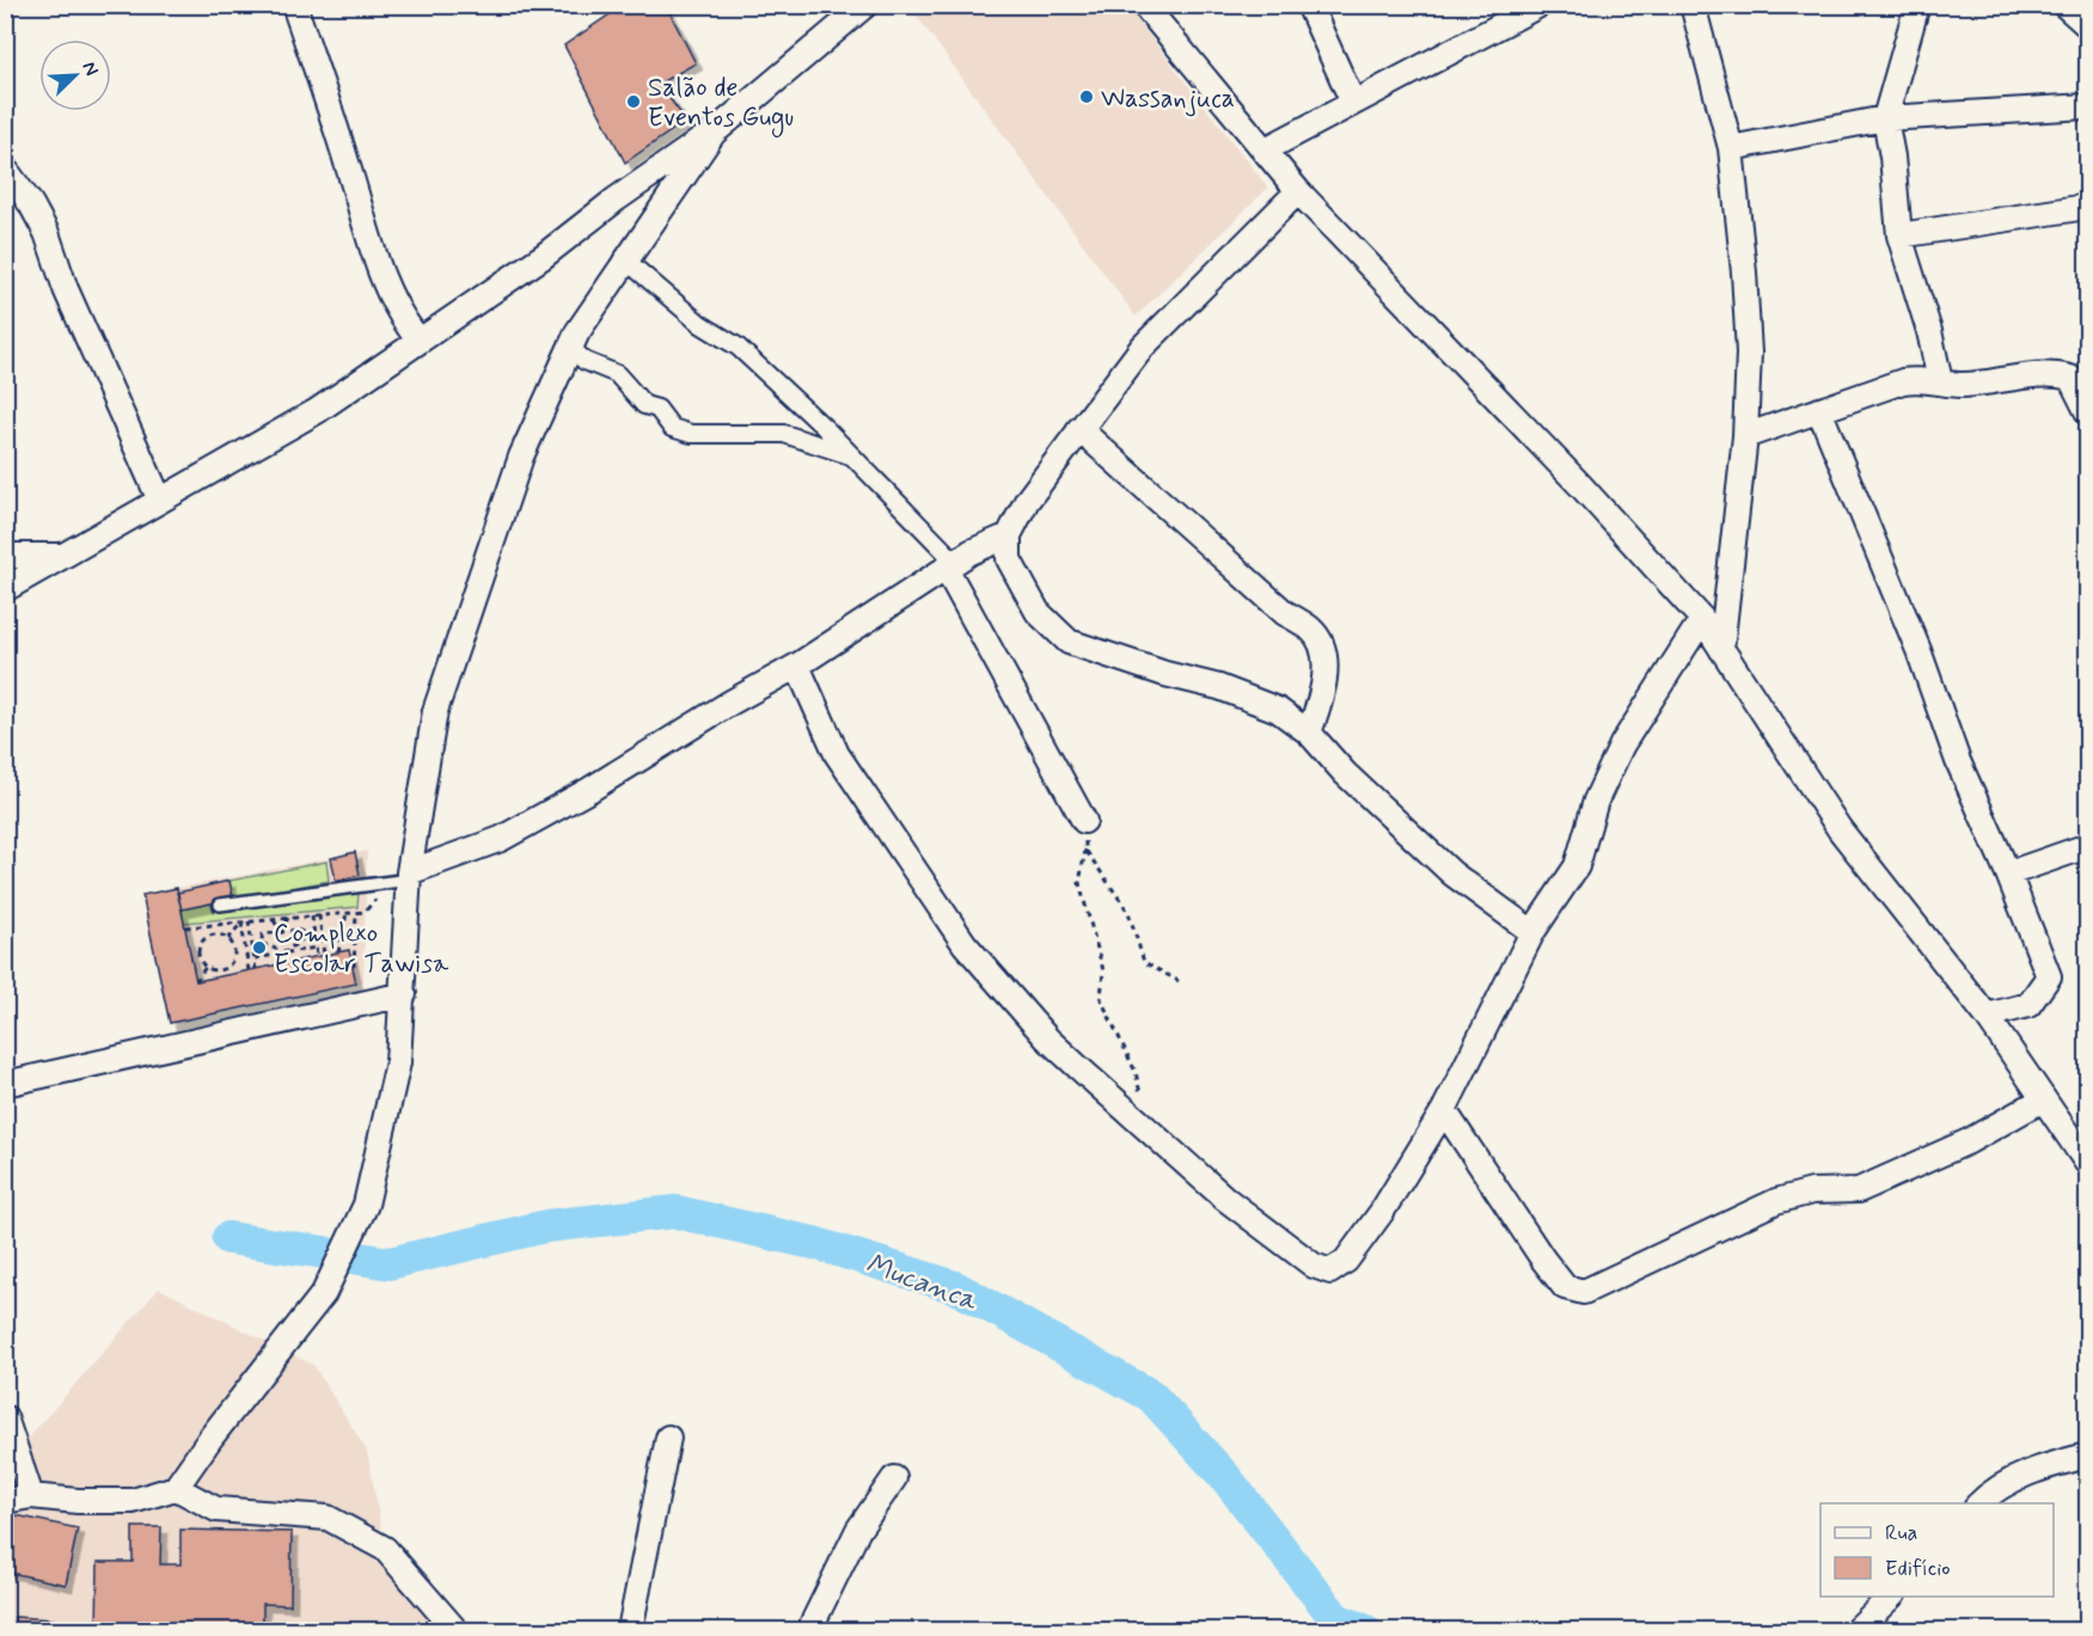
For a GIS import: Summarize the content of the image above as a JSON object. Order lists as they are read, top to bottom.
{
  "water": ["Mucanca"],
  "places": ["Wassanjuca", "Salão de Eventos Gugu", "Complexo Escolar Tawisa"],
  "legend": ["Rua", "Edifício"],
  "north": "top right"
}
